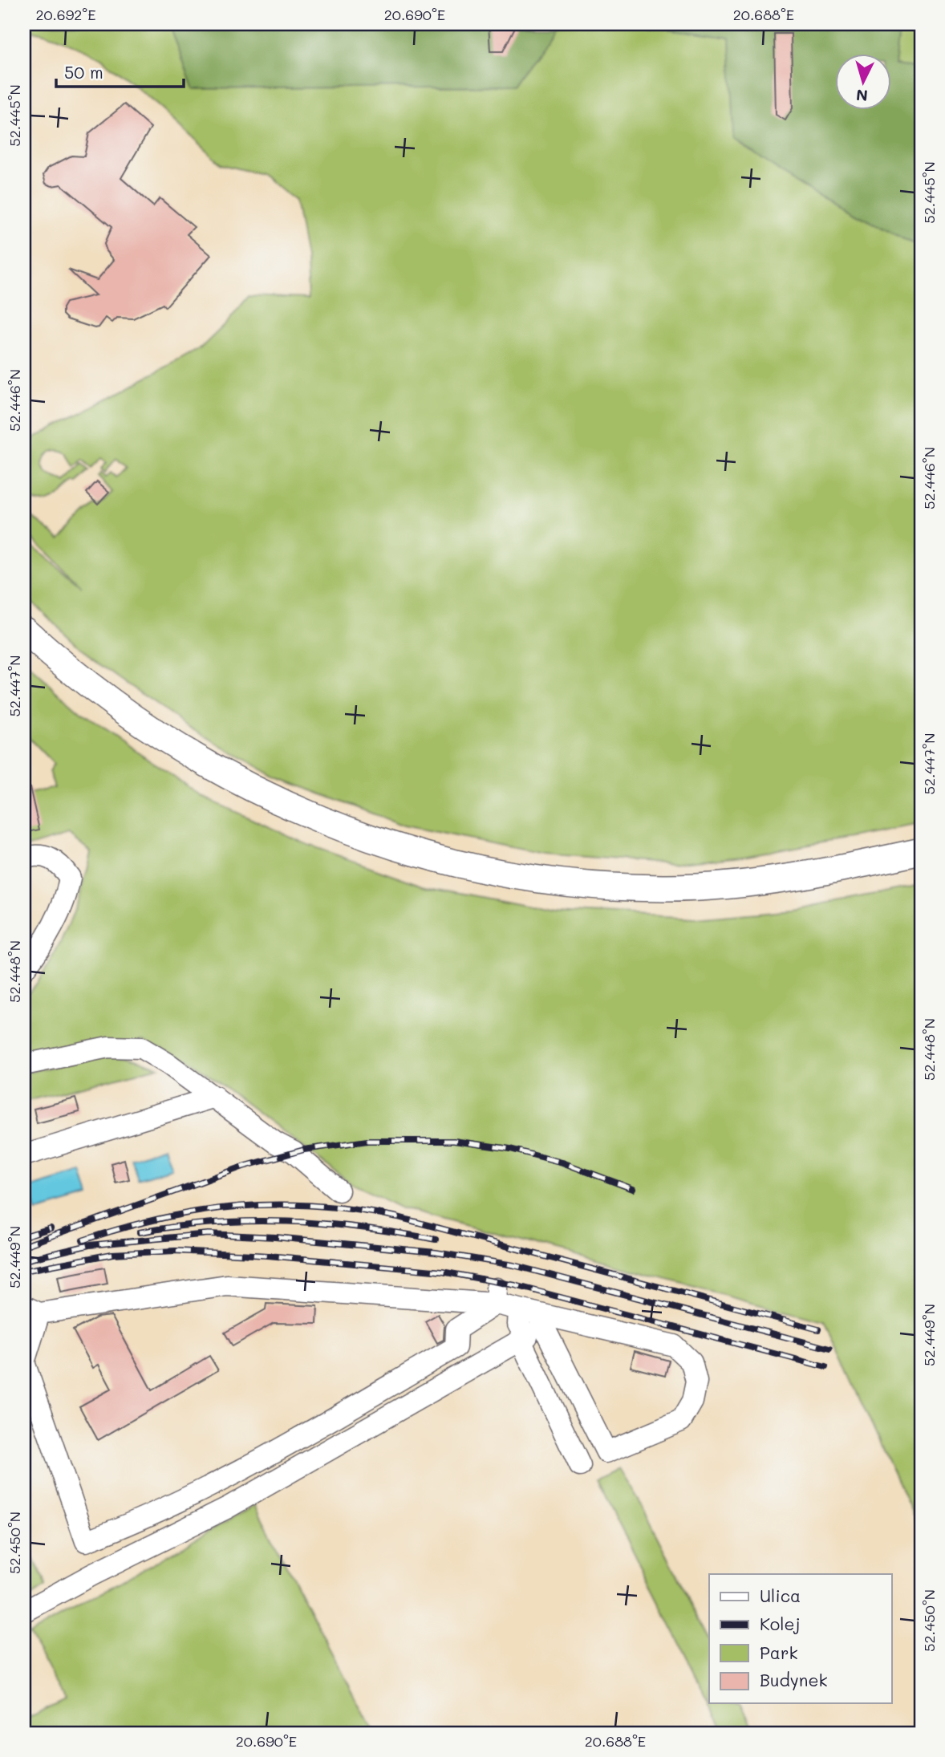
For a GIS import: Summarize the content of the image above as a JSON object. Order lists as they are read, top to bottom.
{
  "legend": [
    "Ulica",
    "Kolej",
    "Park",
    "Budynek"
  ],
  "scale_bar": "50 m",
  "north": "bottom",
  "coordinates": [
    "20.692°E",
    "20.690°E",
    "20.688°E",
    "52.445°N",
    "52.446°N",
    "52.447°N",
    "52.448°N",
    "52.449°N",
    "52.450°N"
  ]
}
